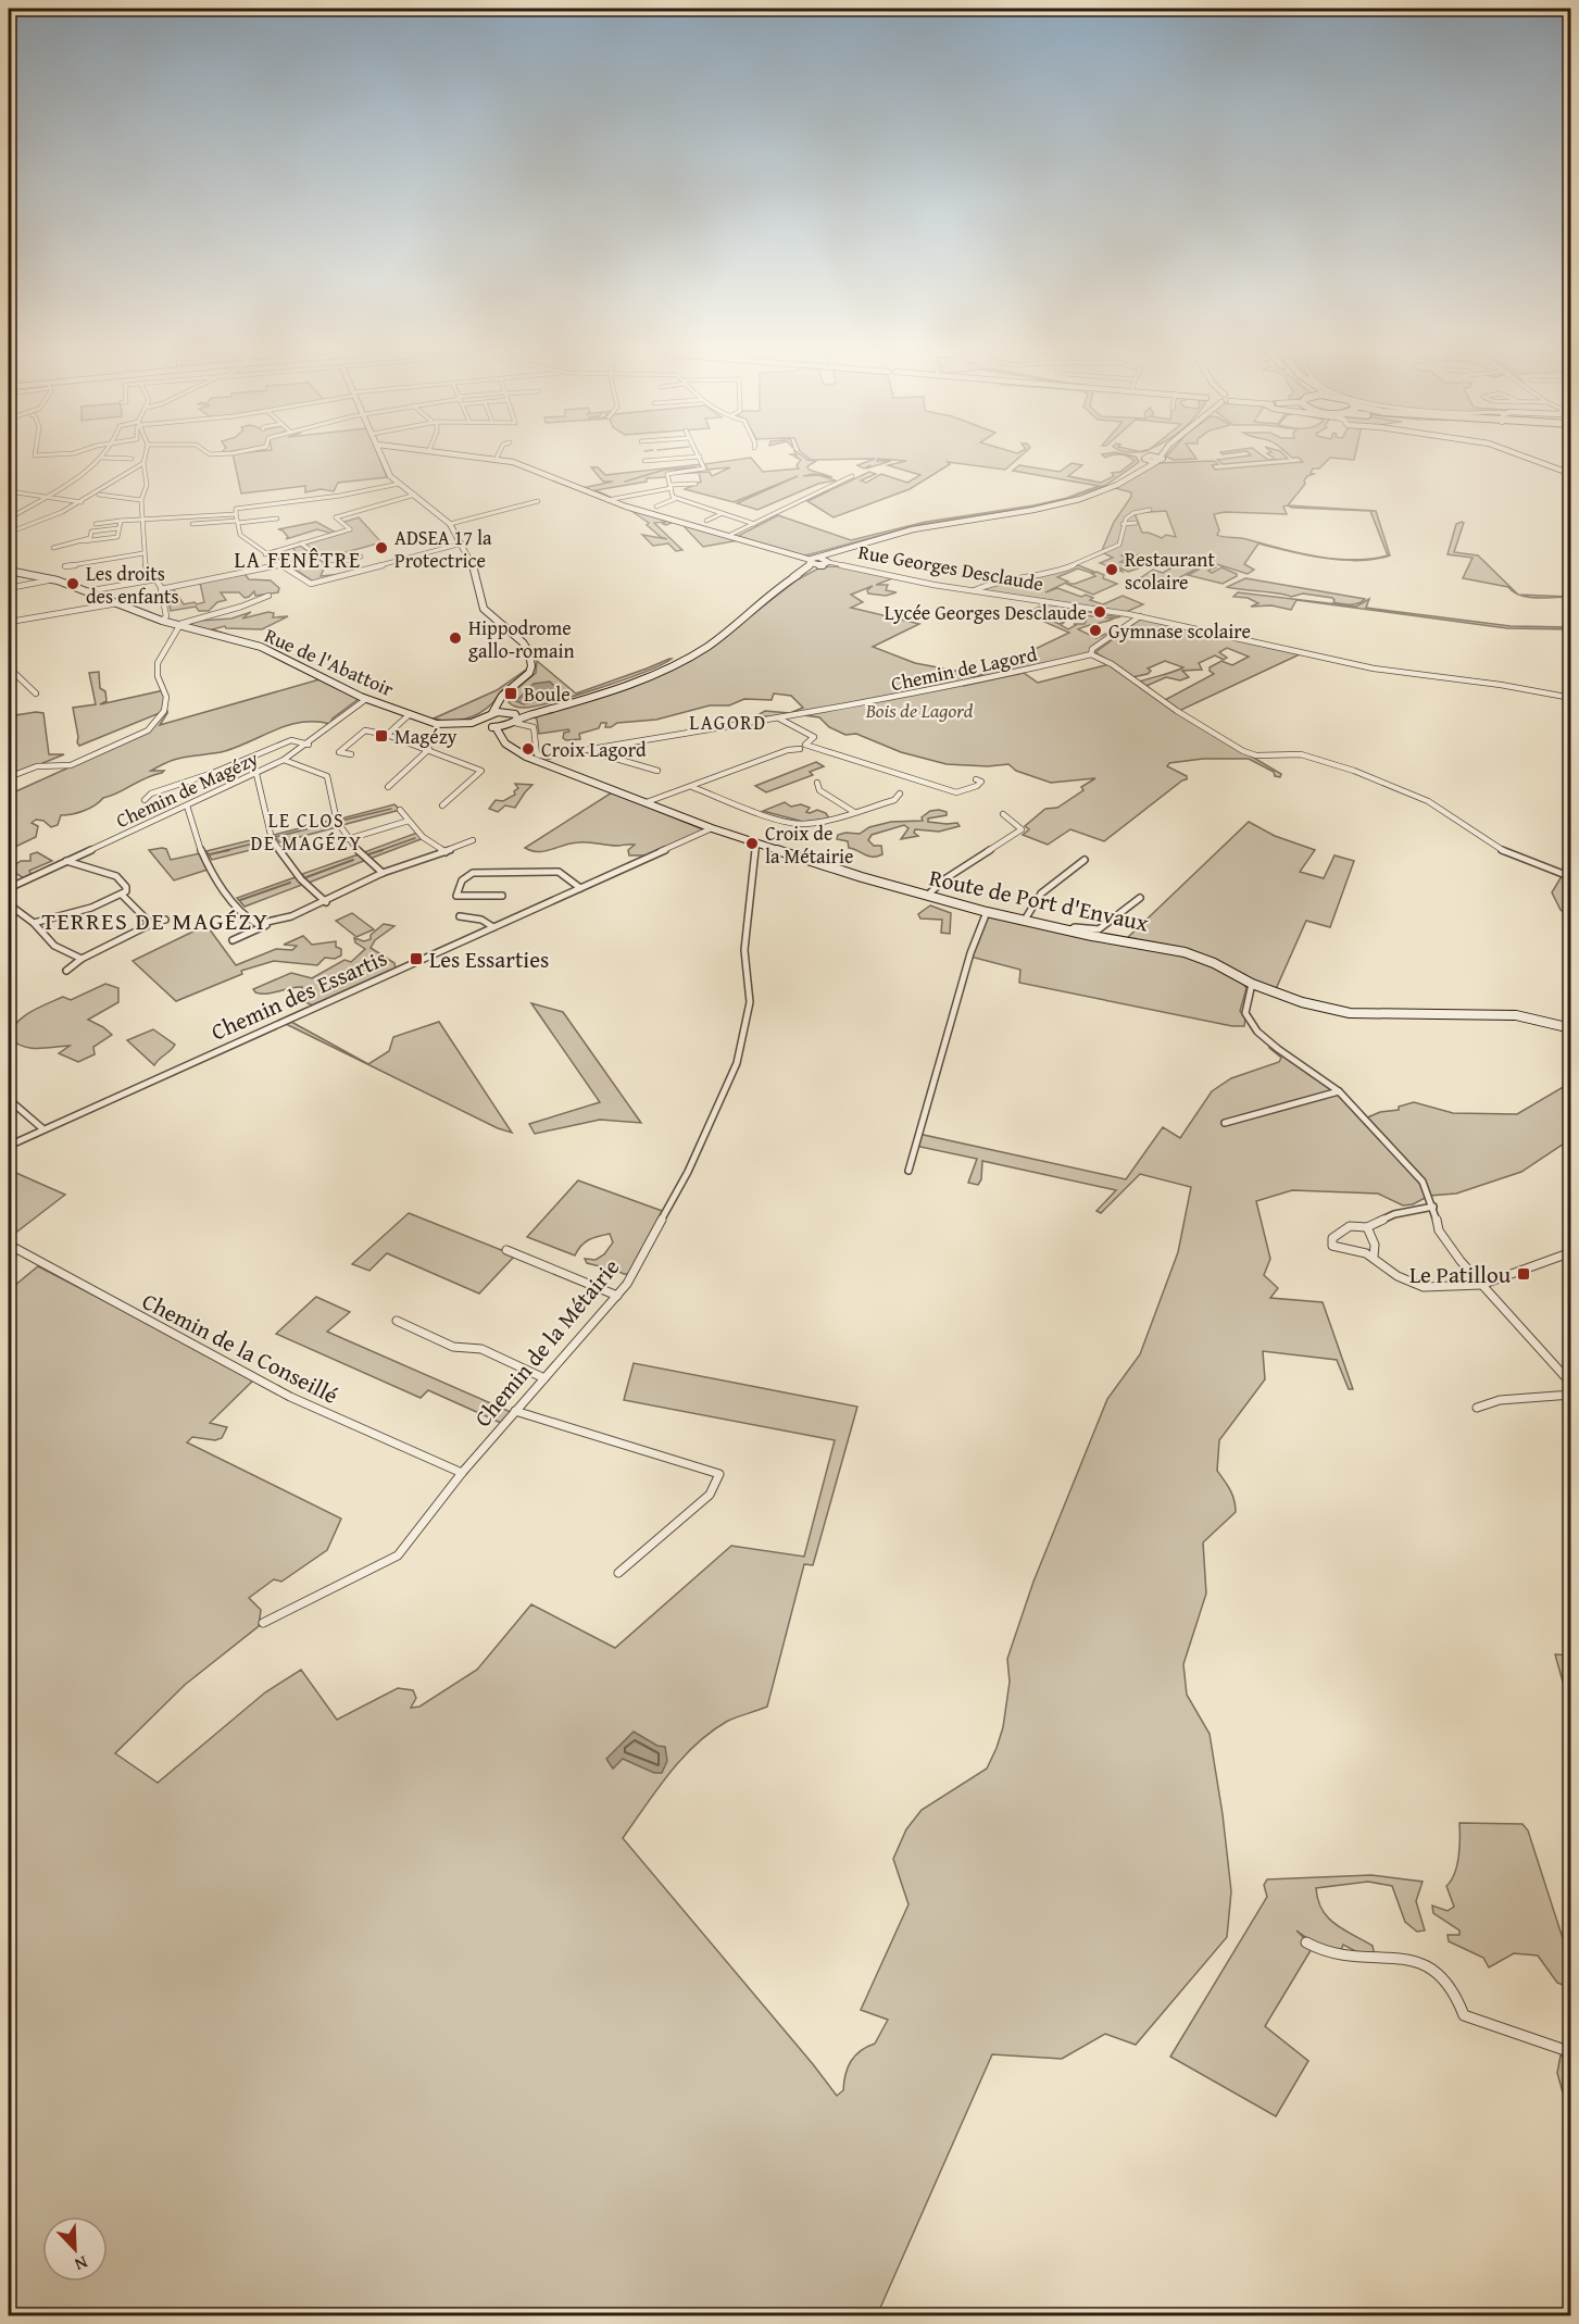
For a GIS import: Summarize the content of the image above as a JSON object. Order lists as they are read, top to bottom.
{
  "streets": {
    "street": [
      "Rue Georges Desclaude",
      "Rue de l'Abattoir",
      "Chemin de Lagord",
      "Chemin de Magézy",
      "Route de Port d'Envaux",
      "Chemin des Essartis",
      "Chemin de la Métairie",
      "Chemin de la Conseillé"
    ]
  },
  "crossings": [
    ["Rue Georges Desclaude", "Chemin de Lagord"],
    ["Rue de l'Abattoir", "Chemin de Lagord"],
    ["Rue de l'Abattoir", "Chemin de Magézy"],
    ["Route de Port d'Envaux", "Chemin des Essartis"],
    ["Route de Port d'Envaux", "Chemin de la Métairie"],
    ["Chemin de la Métairie", "Chemin de la Conseillé"]
  ],
  "districts": [
    "LA FENÊTRE",
    "LAGORD",
    "LE CLOS DE MAGÉZY",
    "TERRES DE MAGÉZY"
  ],
  "parks": ["Bois de Lagord"],
  "places": {
    "other": [
      "ADSEA 17 la Protectrice",
      "Restaurant scolaire",
      "Les droits des enfants",
      "Lycée Georges Desclaude",
      "Gymnase scolaire",
      "Hippodrome gallo-romain",
      "Croix Lagord",
      "Croix de la Métairie"
    ],
    "transit": [
      "Boule",
      "Magézy",
      "Les Essarties",
      "Le Patillou"
    ]
  },
  "north": "bottom right"
}
